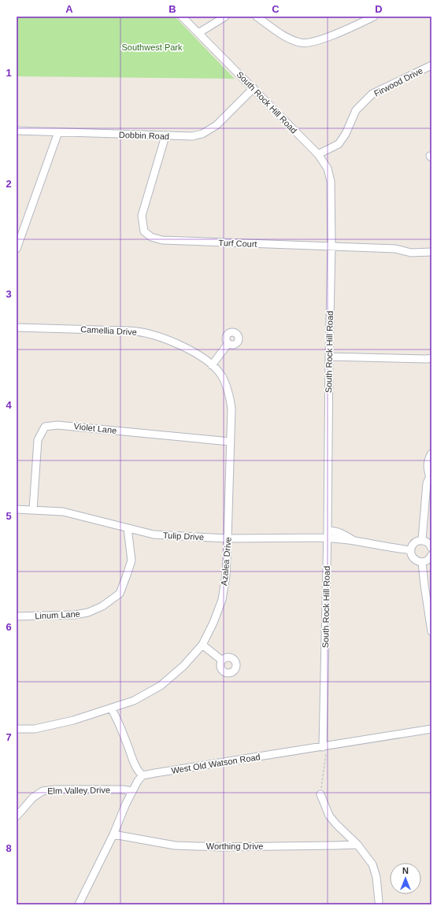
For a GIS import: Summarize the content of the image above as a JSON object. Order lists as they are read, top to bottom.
{
  "streets": {
    "street": [
      "Firwood Drive",
      "South Rock Hill Road",
      "Dobbin Road",
      "Turf Court",
      "Camellia Drive",
      "Violet Lane",
      "Tulip Drive",
      "Azalea Drive",
      "Linum Lane",
      "West Old Watson Road",
      "Elm Valley Drive",
      "Worthing Drive"
    ]
  },
  "crossings": [
    ["Firwood Drive", "South Rock Hill Road"],
    ["South Rock Hill Road", "Dobbin Road"],
    ["South Rock Hill Road", "Turf Court"],
    ["South Rock Hill Road", "Tulip Drive"],
    ["South Rock Hill Road", "West Old Watson Road"],
    ["Dobbin Road", "Turf Court"],
    ["Camellia Drive", "Azalea Drive"],
    ["Violet Lane", "Tulip Drive"],
    ["Violet Lane", "Azalea Drive"],
    ["Tulip Drive", "Azalea Drive"],
    ["Tulip Drive", "Linum Lane"]
  ],
  "parks": ["Southwest Park"],
  "north": "top",
  "grid": {
    "columns": [
      "A",
      "B",
      "C",
      "D"
    ],
    "rows": [
      "1",
      "2",
      "3",
      "4",
      "5",
      "6",
      "7",
      "8"
    ]
  }
}
